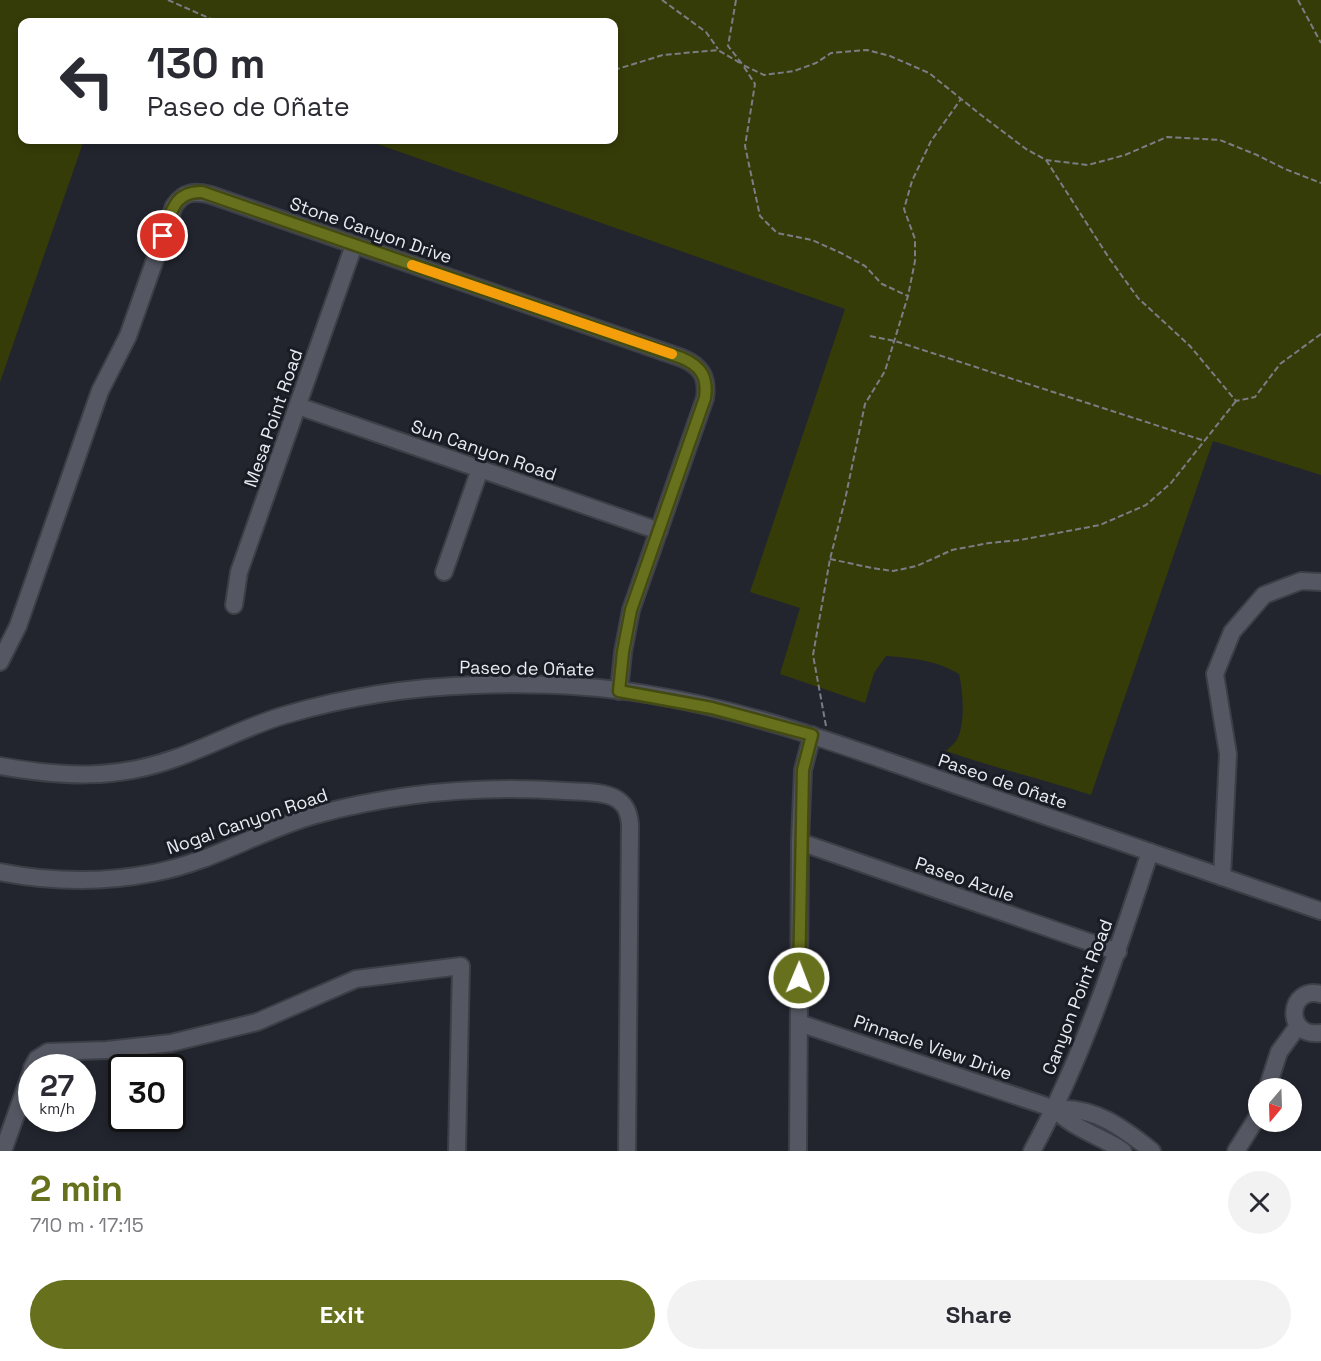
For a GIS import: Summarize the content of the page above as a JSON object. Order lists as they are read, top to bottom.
{
  "streets": {
    "street": [
      "Stone Canyon Drive",
      "Mesa Point Road",
      "Sun Canyon Road",
      "Paseo de Oñate",
      "Nogal Canyon Road",
      "Paseo Azule",
      "Canyon Point Road",
      "Pinnacle View Drive"
    ]
  },
  "crossings": [
    ["Stone Canyon Drive", "Mesa Point Road"],
    ["Stone Canyon Drive", "Sun Canyon Road"],
    ["Stone Canyon Drive", "Paseo de Oñate"],
    ["Mesa Point Road", "Sun Canyon Road"],
    ["Paseo de Oñate", "Canyon Point Road"],
    ["Paseo Azule", "Canyon Point Road"],
    ["Canyon Point Road", "Pinnacle View Drive"]
  ],
  "north": "bottom",
  "page": {
    "turn": ["130 m", "Paseo de Oñate"],
    "speed": "27 km/h",
    "limit": "30",
    "heading": ["2 min", "710 m · 17:15"],
    "buttons": ["Exit", "Share"]
  }
}
